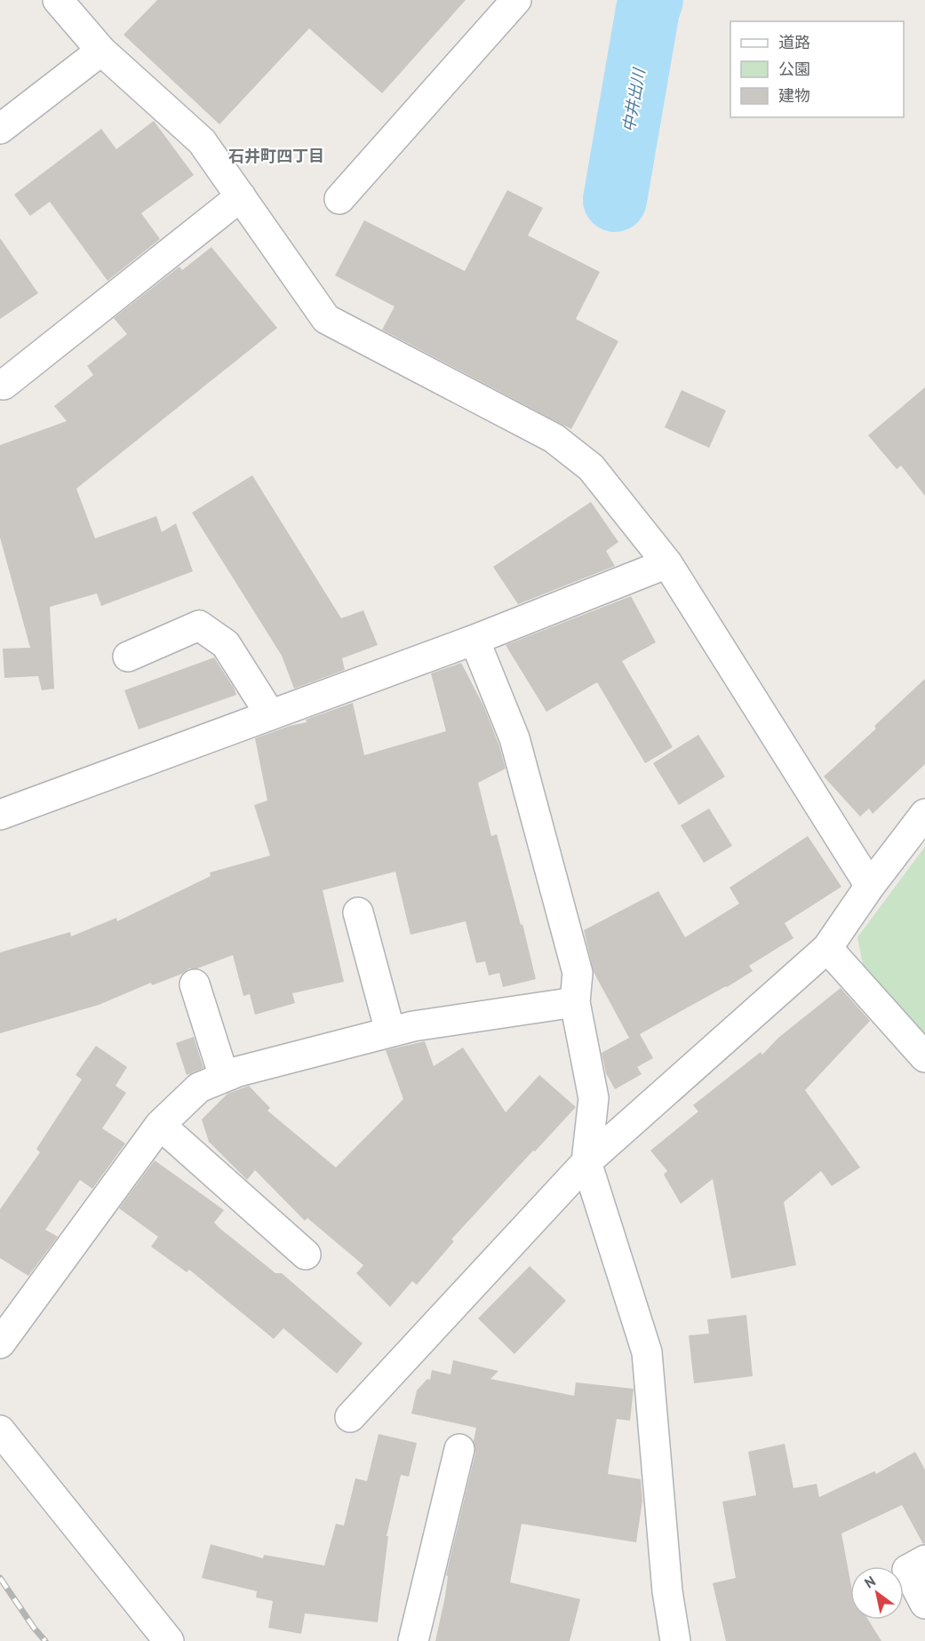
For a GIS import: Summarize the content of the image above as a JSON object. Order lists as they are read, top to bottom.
{
  "districts": ["石井町四丁目"],
  "water": ["中井出川"],
  "legend": ["道路", "公園", "建物"],
  "north": "top left"
}
